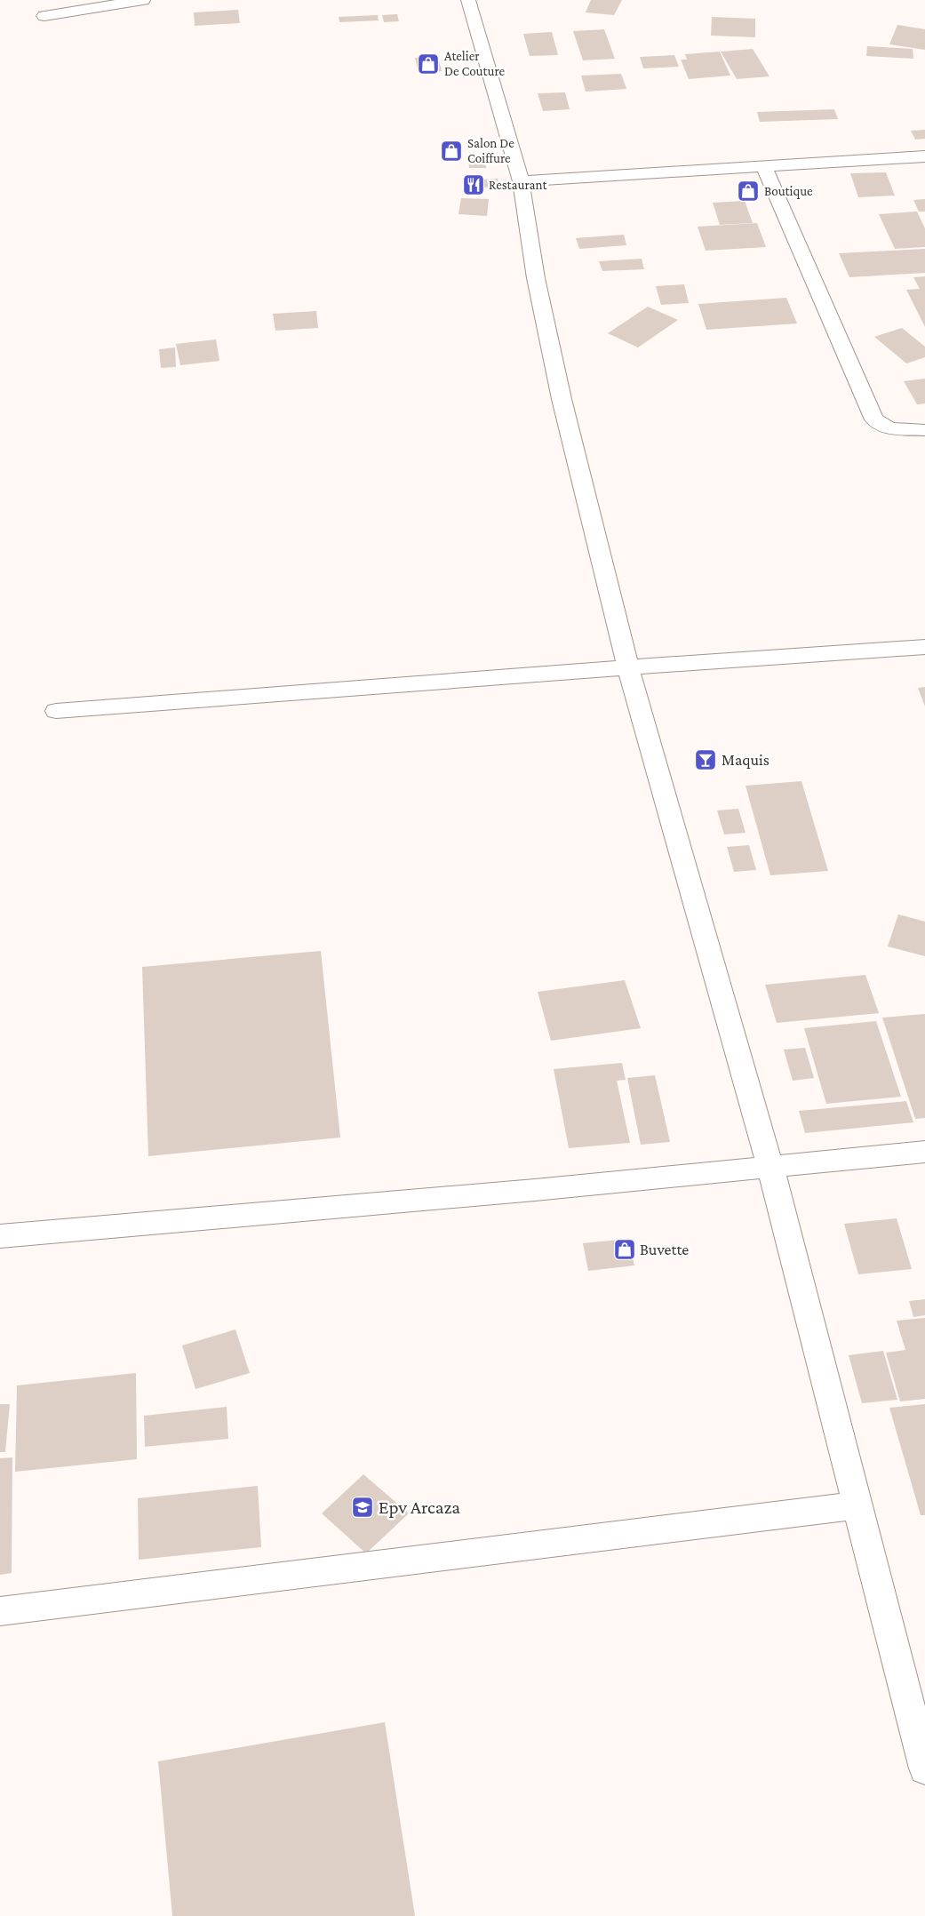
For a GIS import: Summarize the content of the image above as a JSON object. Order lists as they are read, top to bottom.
{
  "places": {
    "shop": [
      "Atelier De Couture",
      "Salon De Coiffure",
      "Boutique",
      "Buvette"
    ],
    "restaurant": ["Restaurant"],
    "bar": ["Maquis"],
    "school or university": ["Epv Arcaza"]
  }
}
